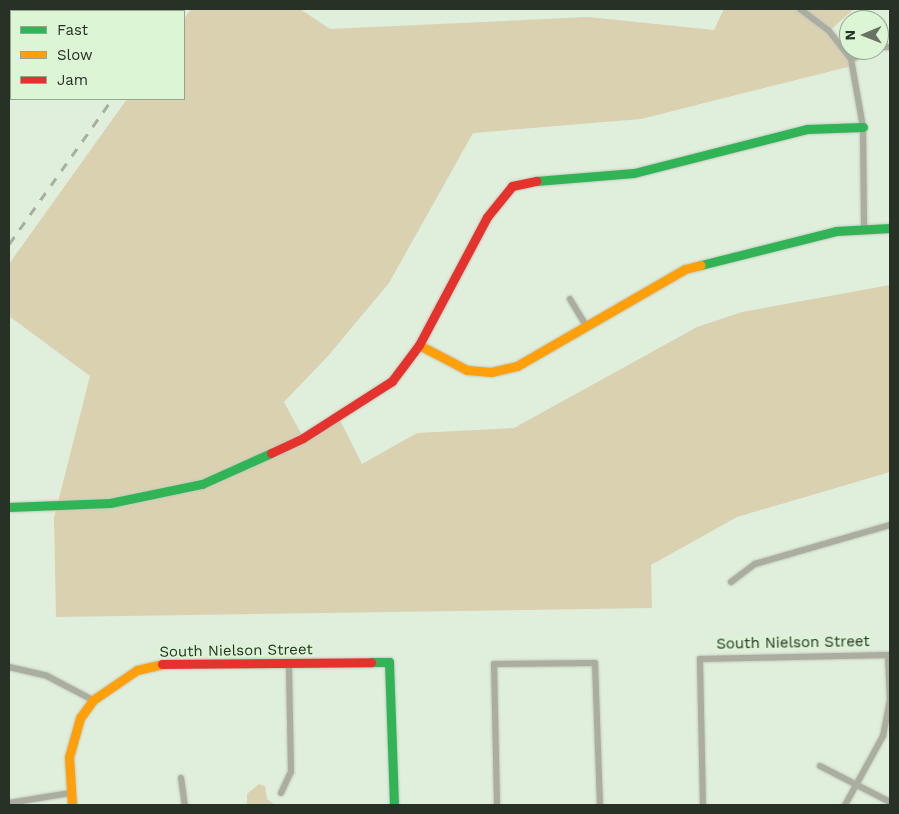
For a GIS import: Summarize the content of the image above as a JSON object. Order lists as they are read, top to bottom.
{
  "streets": {
    "street": ["South Nielson Street"]
  },
  "legend": ["Fast", "Slow", "Jam"],
  "north": "left"
}
